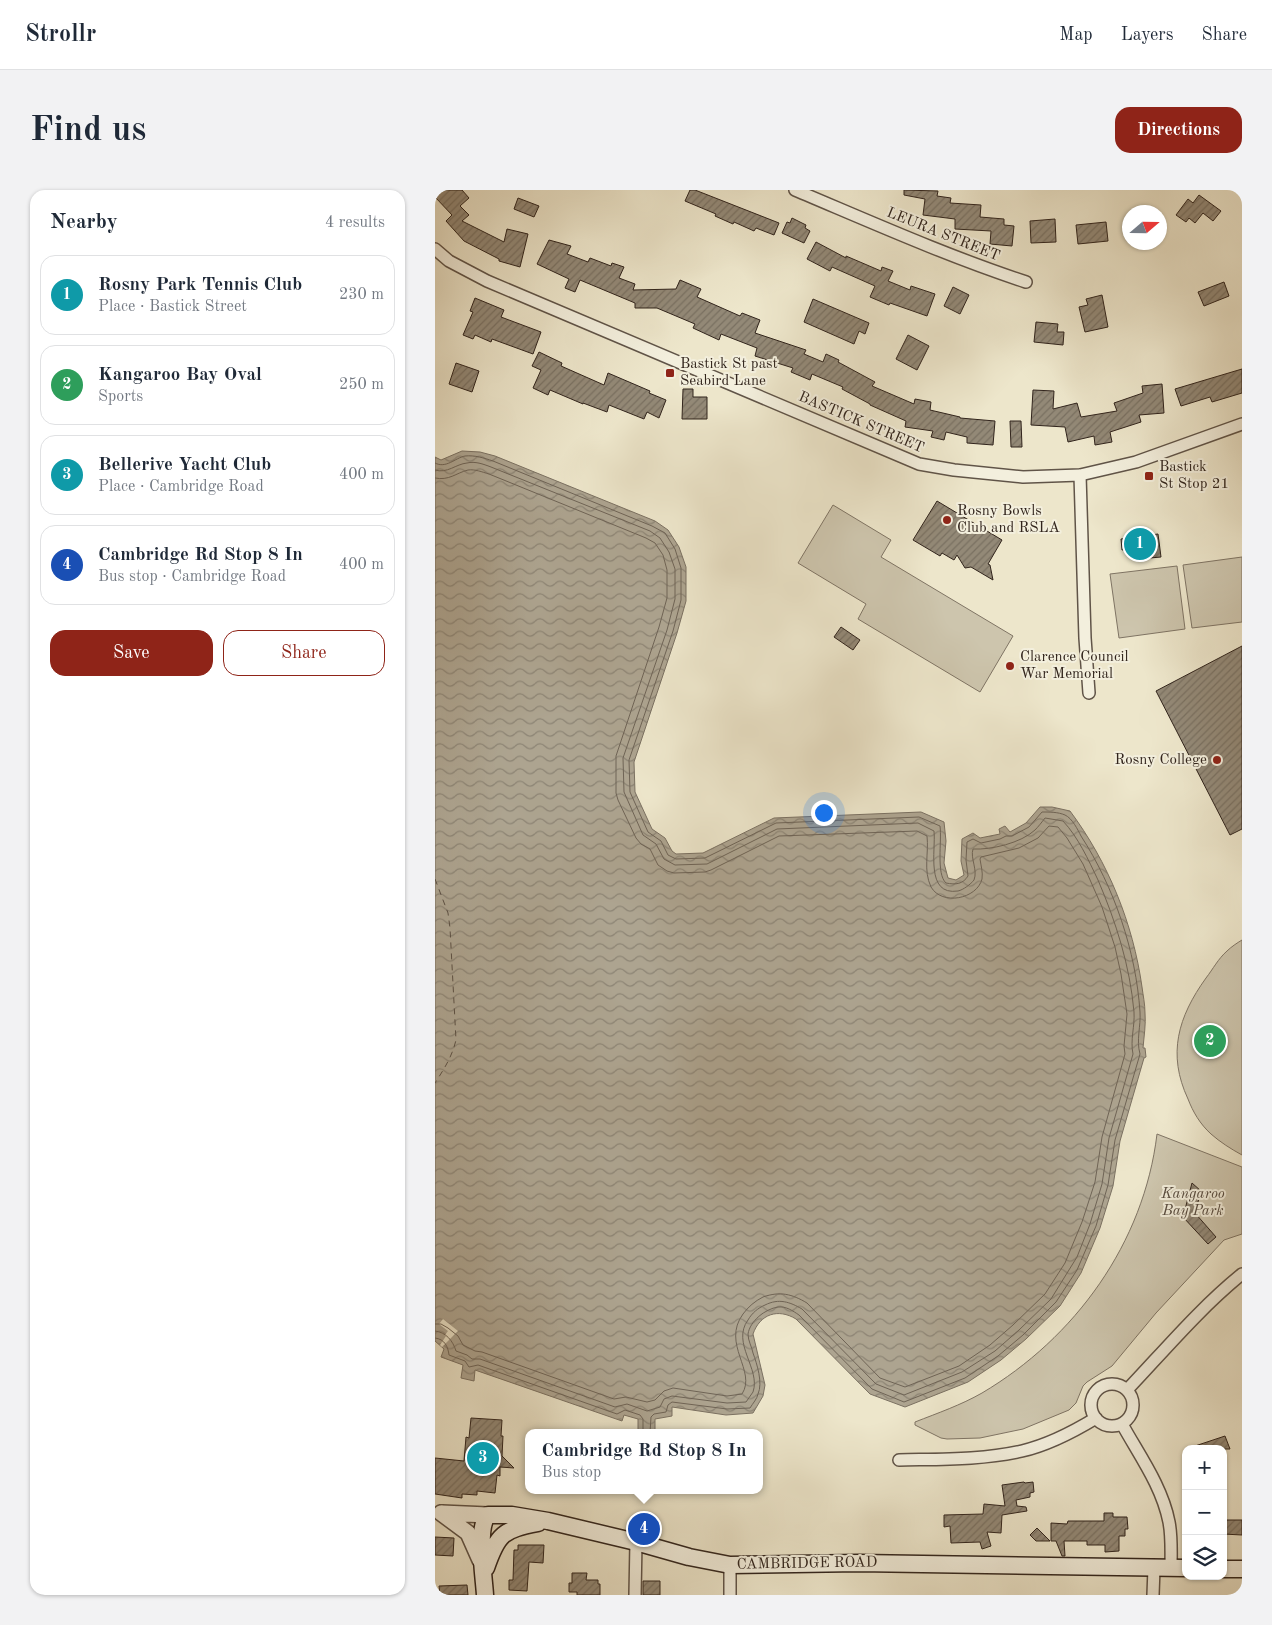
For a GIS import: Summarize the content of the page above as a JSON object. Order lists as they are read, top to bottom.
{
  "streets": {
    "main road": ["CAMBRIDGE ROAD"],
    "street": ["LEURA STREET", "BASTICK STREET"]
  },
  "parks": ["Kangaroo Bay Park"],
  "places": {
    "transit": ["Bastick St past Seabird Lane", "Bastick St Stop 21"],
    "other": ["Rosny Bowls Club and RSLA", "Clarence Council War Memorial", "Rosny College"]
  },
  "north": "right",
  "page": {
    "header": "Strollr",
    "nav": ["Map", "Layers", "Share"],
    "buttons": [
      "Directions",
      ["Save", "Share"]
    ],
    "title": "Find us",
    "heading": ["Nearby", "4 results"],
    "list": [
      {
        "mark": "1",
        "name": "Rosny Park Tennis Club",
        "note": "Place · Bastick Street",
        "value": "230 m"
      },
      {
        "mark": "2",
        "name": "Kangaroo Bay Oval",
        "note": "Sports",
        "value": "250 m"
      },
      {
        "mark": "3",
        "name": "Bellerive Yacht Club",
        "note": "Place · Cambridge Road",
        "value": "400 m"
      },
      {
        "mark": "4",
        "name": "Cambridge Rd Stop 8 In",
        "note": "Bus stop · Cambridge Road",
        "value": "400 m"
      }
    ],
    "pins": [
      "1",
      "2",
      "3",
      "4"
    ],
    "popup": ["Cambridge Rd Stop 8 In", "Bus stop"],
    "map_buttons": ["+", "−"]
  }
}
